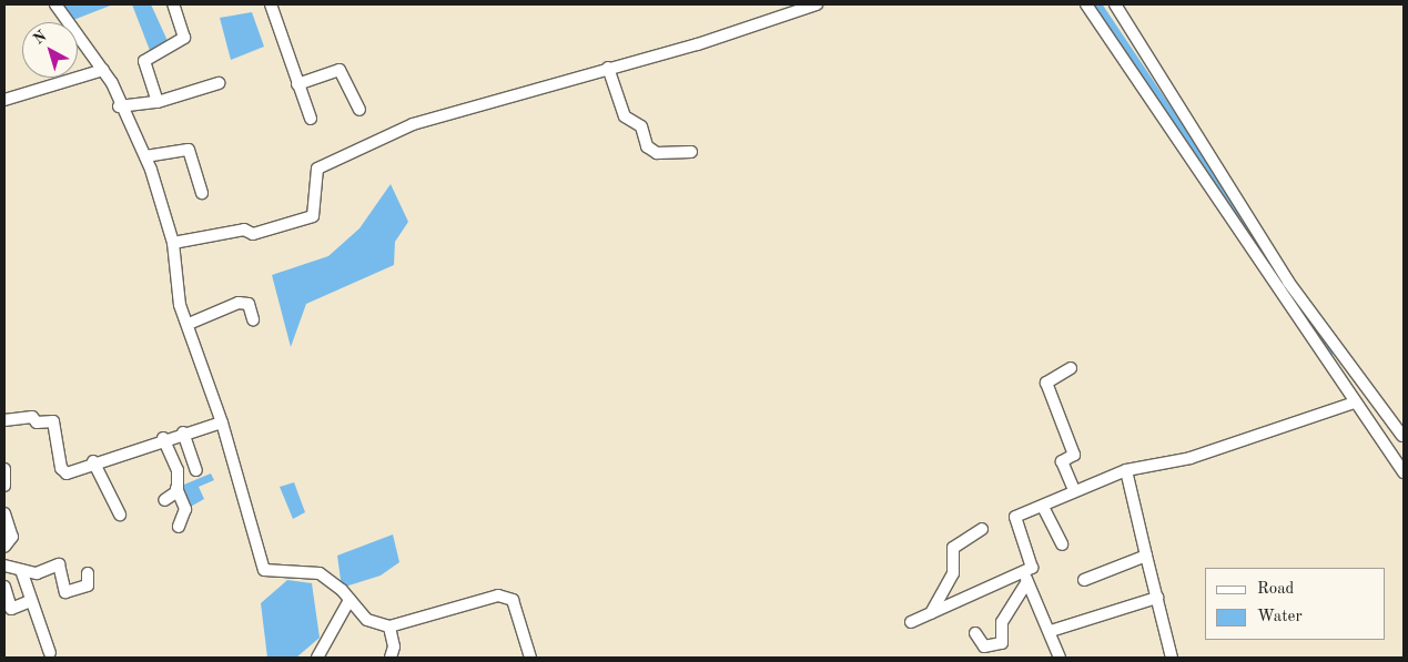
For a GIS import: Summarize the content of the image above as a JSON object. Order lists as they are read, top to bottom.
{
  "legend": ["Road", "Water"],
  "north": "top left"
}
